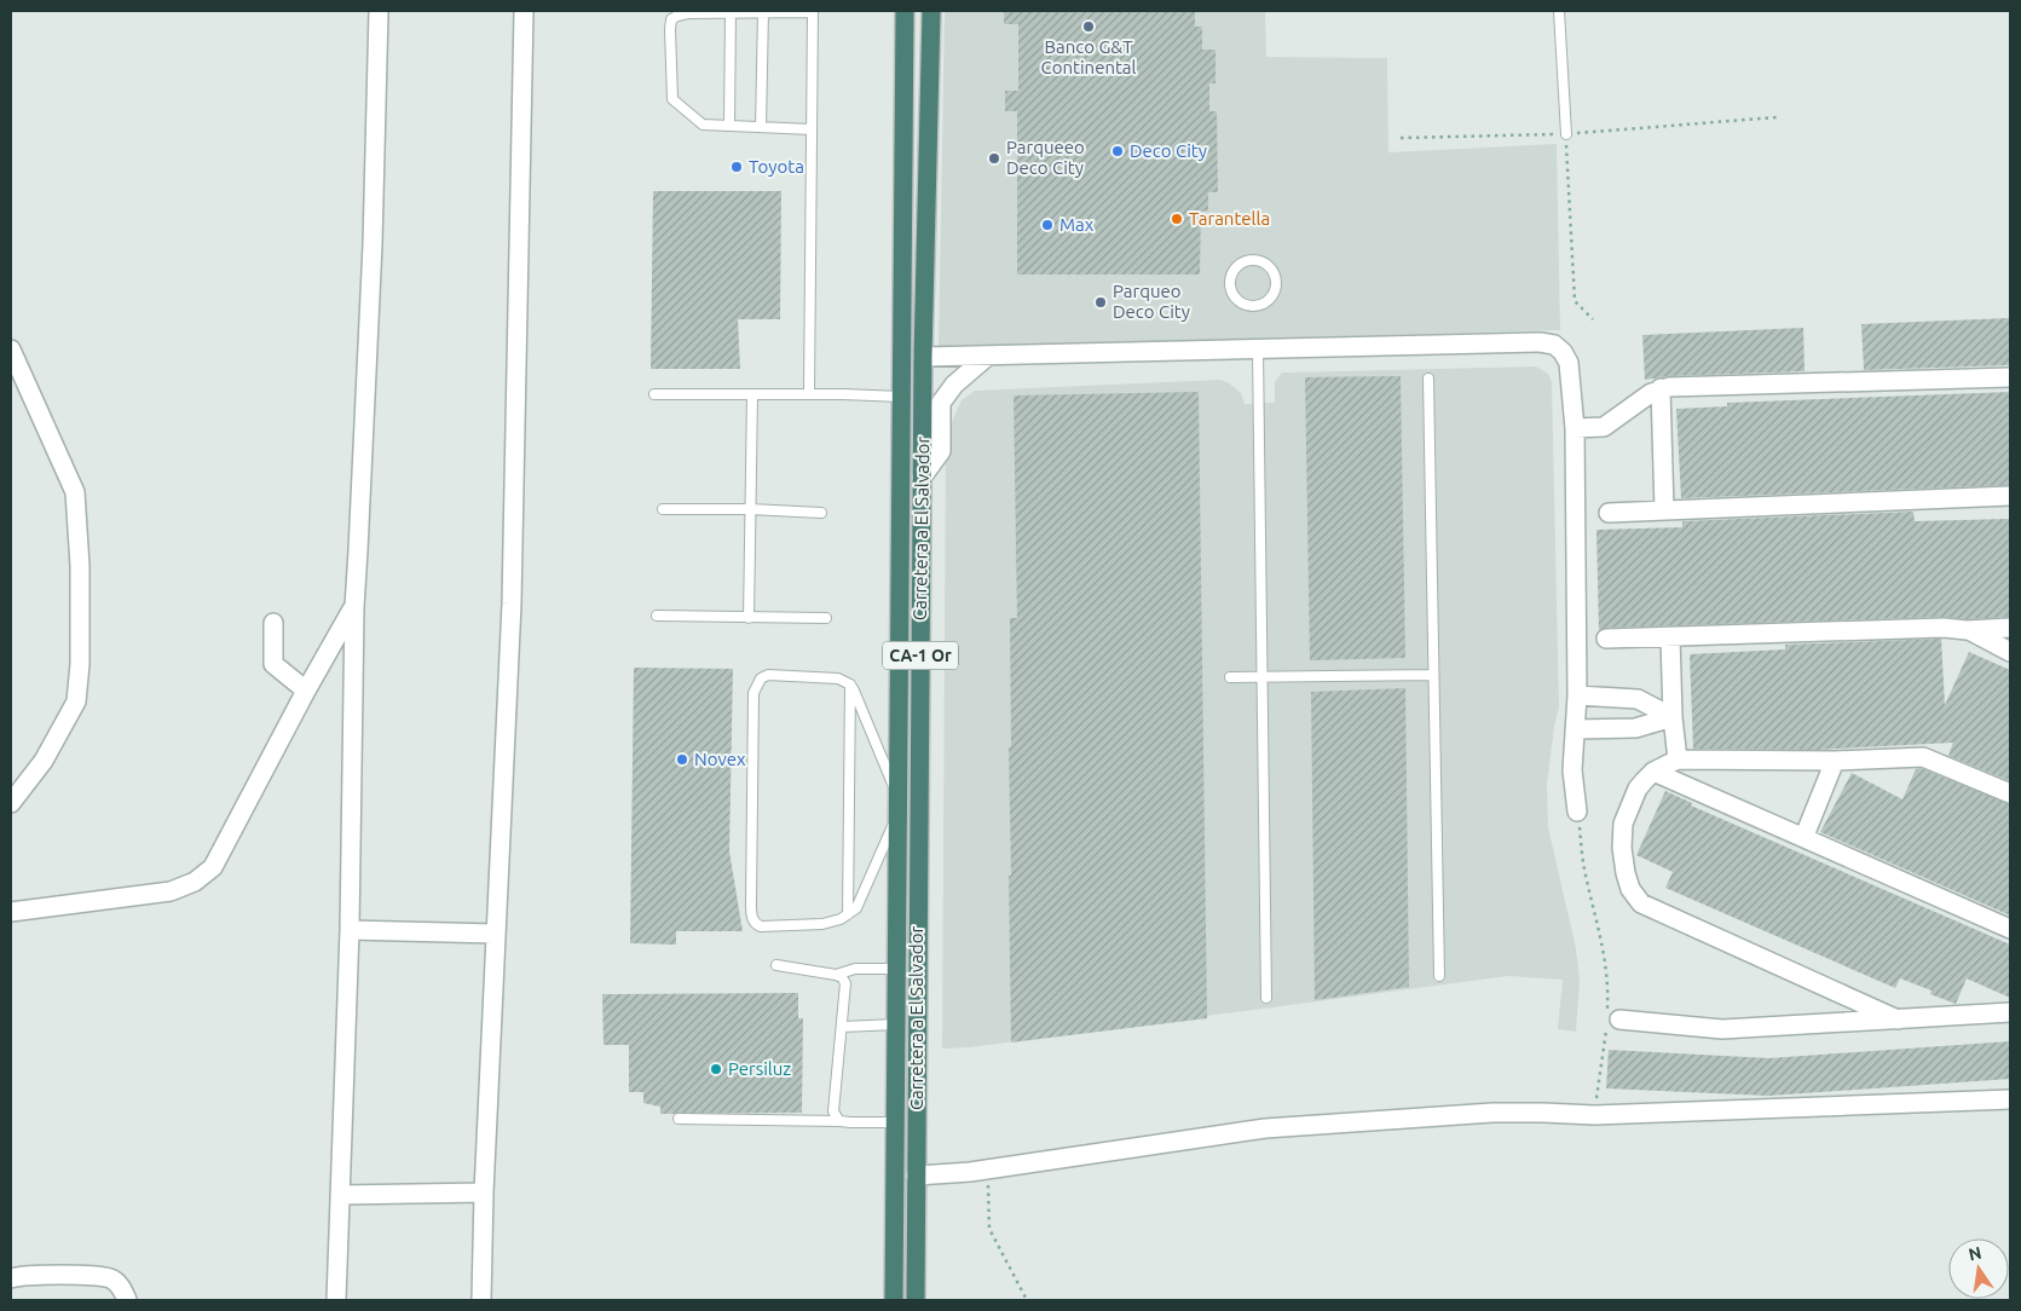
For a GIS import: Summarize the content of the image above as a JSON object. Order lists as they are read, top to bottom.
{
  "streets": {
    "highway": ["Carretera a El Salvador", "CA-1 Or"]
  },
  "places": [
    "Banco G&T Continental",
    "Deco City",
    "Parqueeo Deco City",
    "Toyota",
    "Tarantella",
    "Max",
    "Parqueo Deco City",
    "Novex",
    "Persiluz"
  ],
  "north": "top"
}
